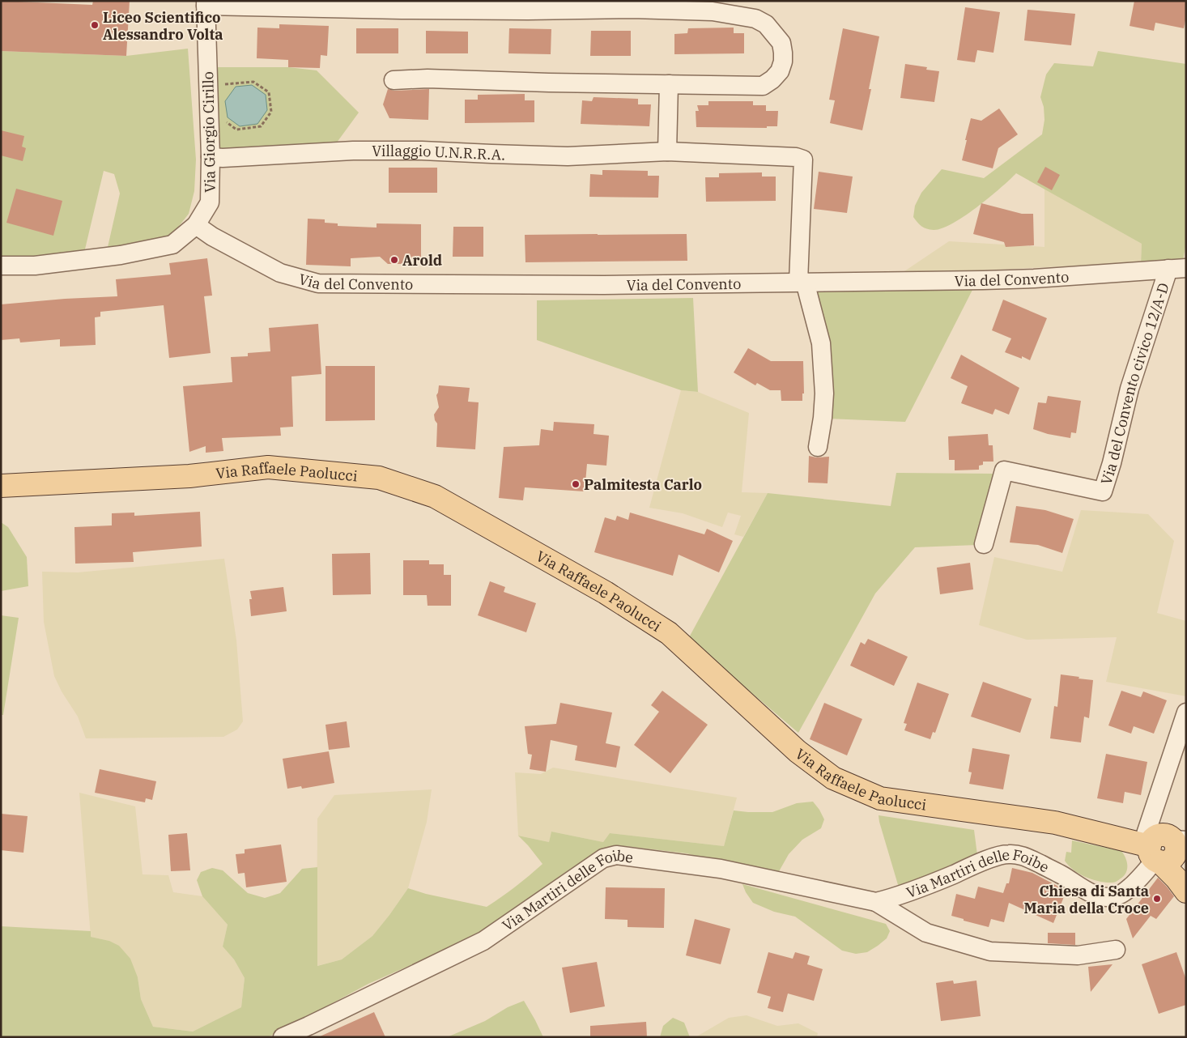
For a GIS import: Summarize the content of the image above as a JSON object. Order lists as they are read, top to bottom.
{
  "streets": {
    "main road": ["Via Raffaele Paolucci"],
    "street": [
      "Via Giorgio Cirillo",
      "Villaggio U.N.R.R.A.",
      "Via del Convento",
      "Via del Convento civico 12/A-D",
      "Via Martiri delle Foibe"
    ]
  },
  "crossings": [
    ["Via Giorgio Cirillo", "Villaggio U.N.R.R.A."],
    ["Via Giorgio Cirillo", "Via del Convento"],
    ["Villaggio U.N.R.R.A.", "Via del Convento"],
    ["Via del Convento", "Via del Convento civico 12/A-D"],
    ["Via Raffaele Paolucci", "Via Martiri delle Foibe"]
  ],
  "places": [
    "Liceo Scientifico Alessandro Volta",
    "Arold",
    "Palmitesta Carlo",
    "Chiesa di Santa Maria della Croce"
  ]
}
